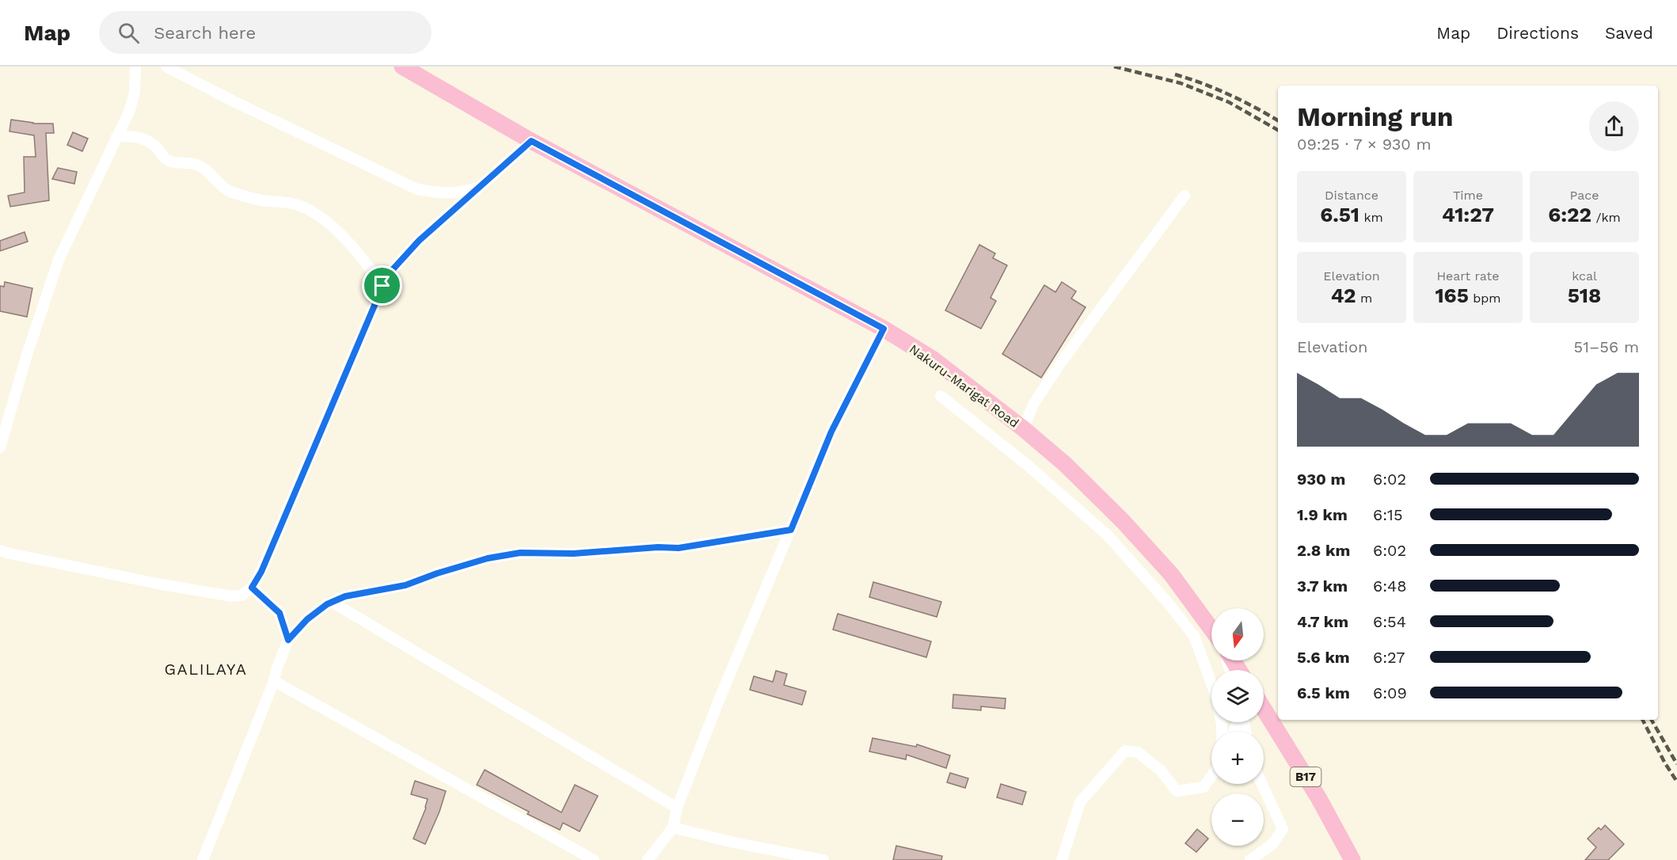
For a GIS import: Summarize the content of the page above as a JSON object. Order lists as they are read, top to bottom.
{
  "streets": {
    "main road": ["Nakuru-Marigat Road", "B17"]
  },
  "districts": ["GALILAYA"],
  "north": "bottom",
  "page": {
    "header": "Map",
    "search": "Search here",
    "nav": ["Map", "Directions", "Saved"],
    "heading": ["Morning run", "09:25 · 7 × 930 m"],
    "stats": [
      ["Distance", "6.51 km"],
      ["Time", "41:27"],
      ["Pace", "6:22 /km"],
      ["Elevation", "42 m"],
      ["Heart rate", "165 bpm"],
      ["kcal", "518"]
    ],
    "chart": ["Elevation", "51–56 m"],
    "list": [
      {
        "name": "930 m",
        "note": "6:02"
      },
      {
        "name": "1.9 km",
        "note": "6:15"
      },
      {
        "name": "2.8 km",
        "note": "6:02"
      },
      {
        "name": "3.7 km",
        "note": "6:48"
      },
      {
        "name": "4.7 km",
        "note": "6:54"
      },
      {
        "name": "5.6 km",
        "note": "6:27"
      },
      {
        "name": "6.5 km",
        "note": "6:09"
      }
    ],
    "map_buttons": ["+", "−"]
  }
}
